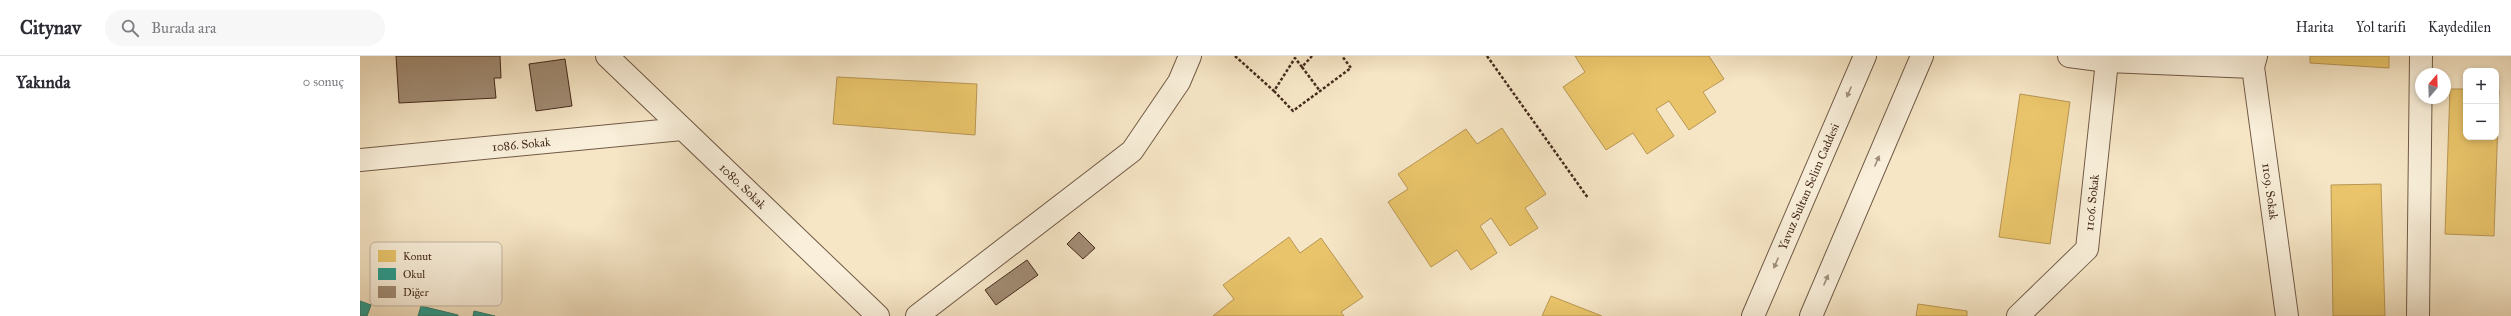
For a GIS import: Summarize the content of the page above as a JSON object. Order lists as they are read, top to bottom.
{
  "streets": {
    "street": [
      "1086. Sokak",
      "1080. Sokak",
      "Yavuz Sultan Selim Caddesi",
      "1109. Sokak",
      "1106. Sokak"
    ]
  },
  "crossings": [
    ["1086. Sokak", "1080. Sokak"]
  ],
  "legend": ["Konut", "Okul", "Diğer"],
  "north": "top",
  "page": {
    "header": "Citynav",
    "search": "Burada ara",
    "nav": ["Harita", "Yol tarifi", "Kaydedilen"],
    "heading": ["Yakında", "0 sonuç"],
    "map_buttons": ["+", "−"]
  }
}
